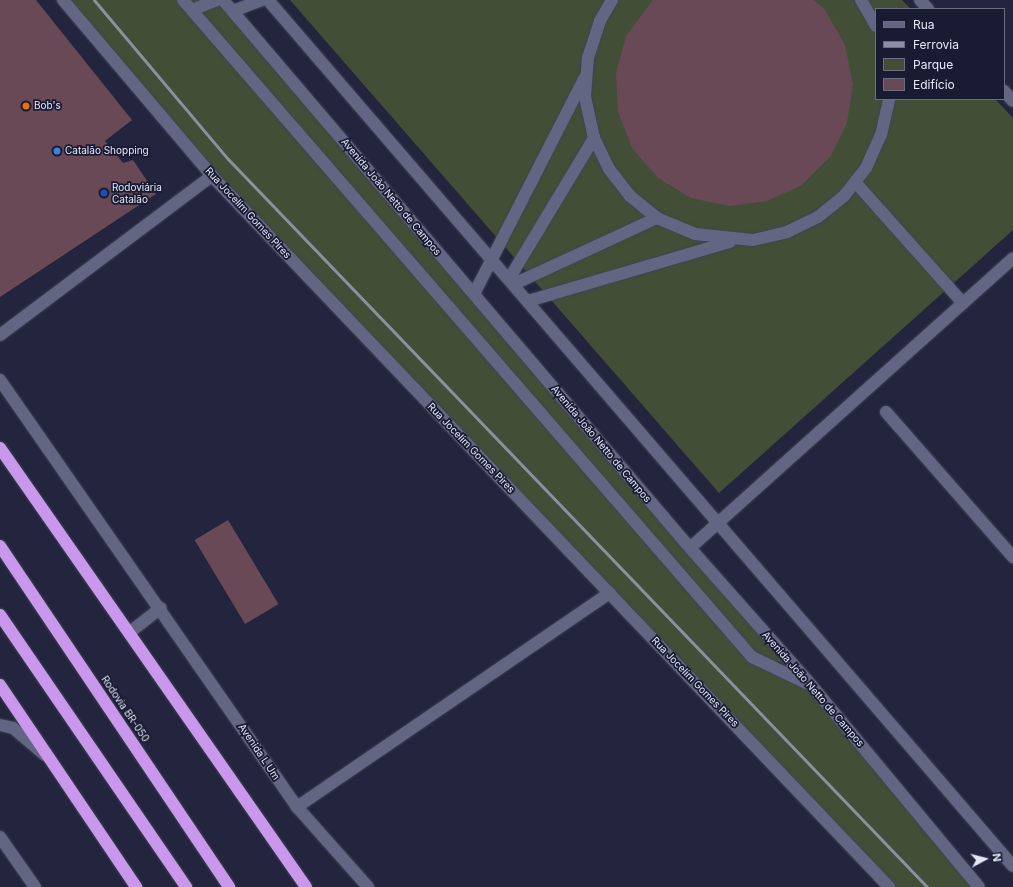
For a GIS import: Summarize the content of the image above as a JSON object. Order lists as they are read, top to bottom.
{
  "streets": {
    "highway": ["Rodovia BR-050"],
    "street": ["Avenida João Netto de Campos", "Rua Jocelim Gomes Pires", "Avenida L Um"]
  },
  "places": ["Bob's", "Catalão Shopping", "Rodoviária Catalão"],
  "legend": [
    "Rua",
    "Ferrovia",
    "Parque",
    "Edifício"
  ],
  "north": "right"
}
